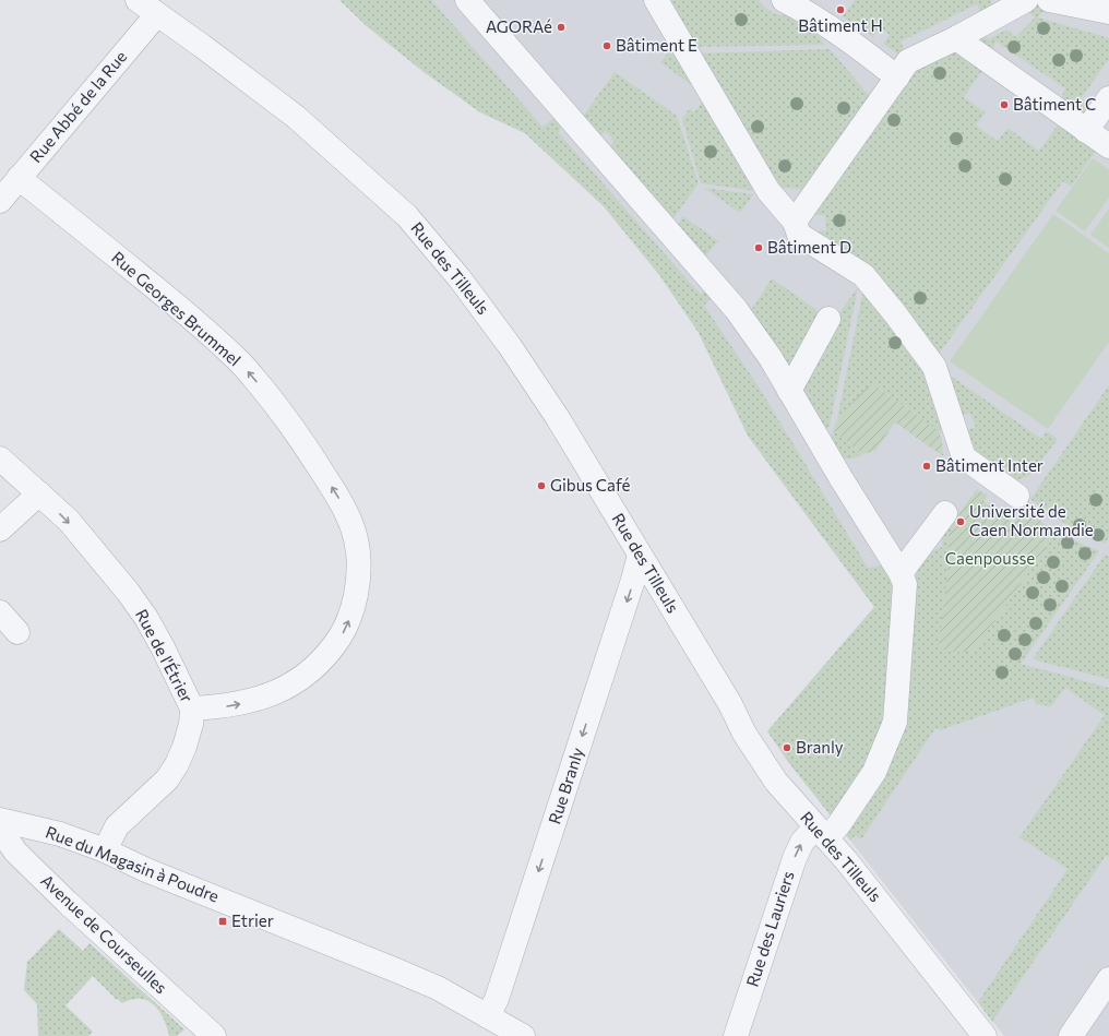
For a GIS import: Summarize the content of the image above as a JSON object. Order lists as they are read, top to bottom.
{
  "streets": {
    "street": [
      "Rue Abbé de la Rue",
      "Rue des Tilleuls",
      "Rue Georges Brummel",
      "Rue de l'Étrier",
      "Rue Branly",
      "Rue du Magasin à Poudre",
      "Rue des Lauriers",
      "Avenue de Courseulles"
    ]
  },
  "crossings": [
    ["Rue Abbé de la Rue", "Rue des Tilleuls"],
    ["Rue Abbé de la Rue", "Rue Georges Brummel"],
    ["Rue des Tilleuls", "Rue Branly"],
    ["Rue des Tilleuls", "Rue des Lauriers"],
    ["Rue Georges Brummel", "Rue de l'Étrier"],
    ["Rue de l'Étrier", "Rue du Magasin à Poudre"],
    ["Rue Branly", "Rue du Magasin à Poudre"]
  ],
  "one_way": ["Rue de l'Étrier", "Rue Branly", "Rue des Lauriers"],
  "parks": ["Caenpousse"],
  "places": {
    "other": [
      "Bâtiment H",
      "AGORAé",
      "Bâtiment E",
      "Bâtiment C",
      "Bâtiment D",
      "Bâtiment Inter",
      "Gibus Café",
      "Université de Caen Normandie",
      "Branly"
    ],
    "transit": ["Etrier"]
  }
}
